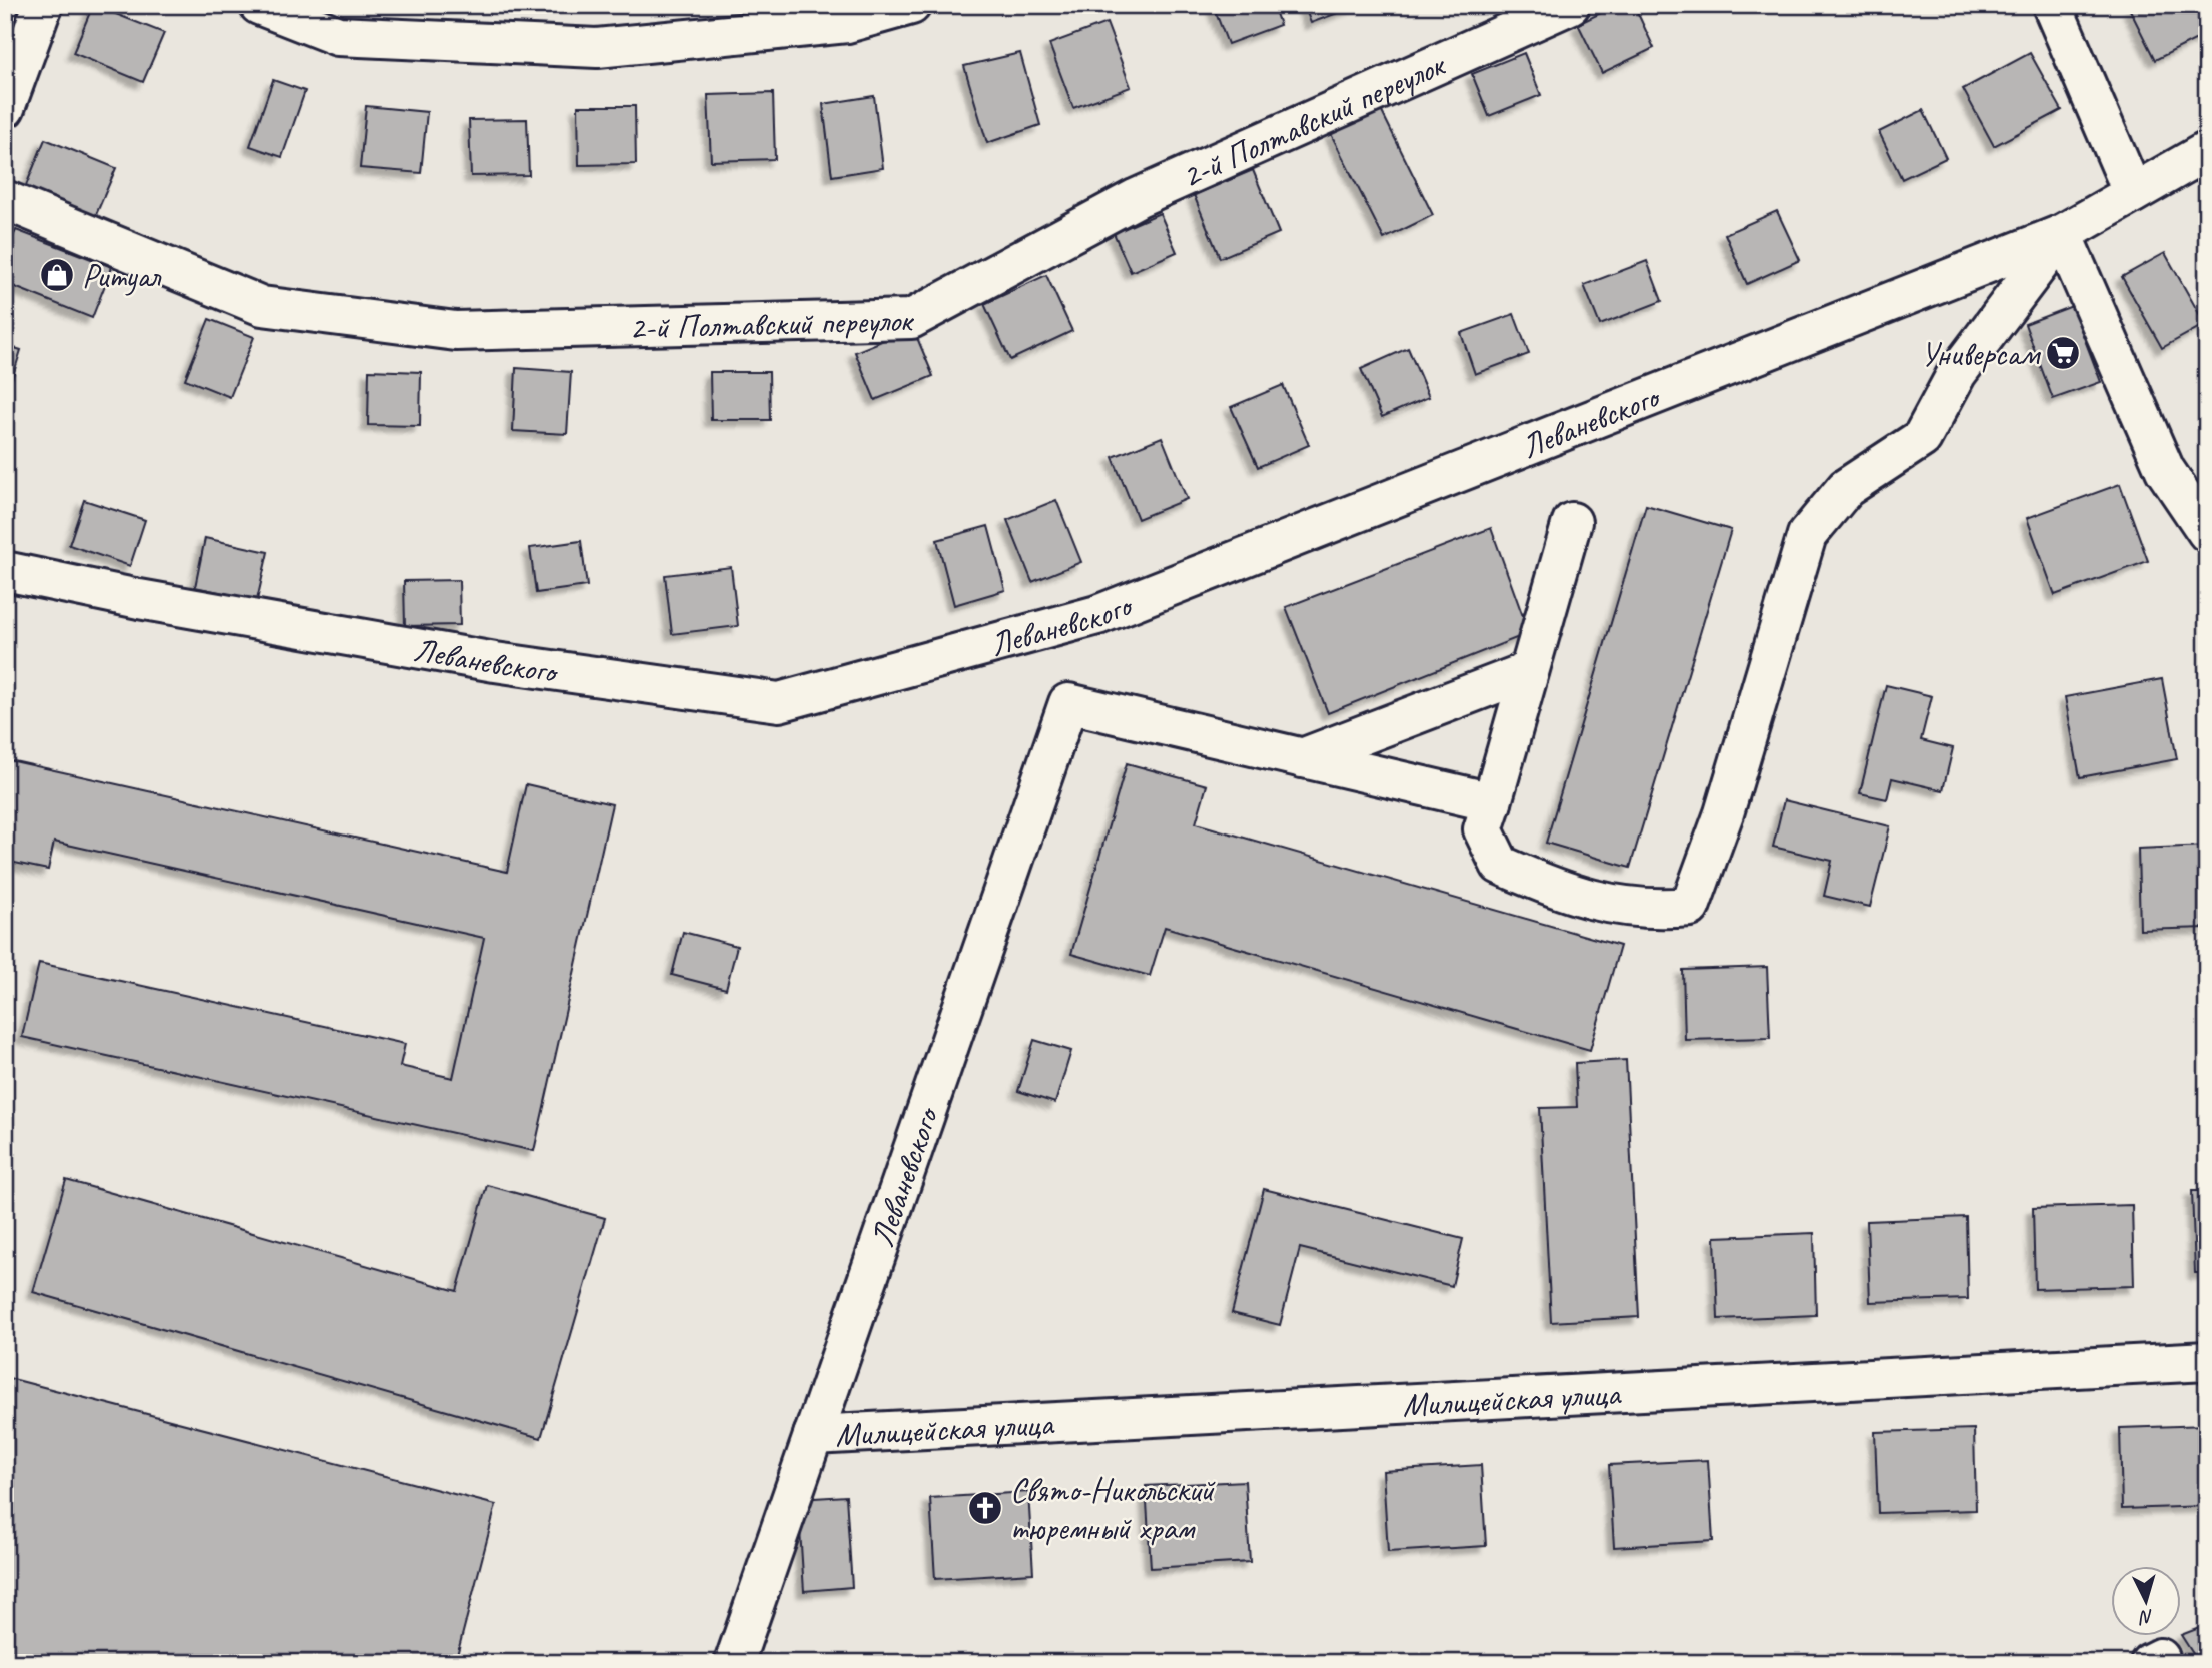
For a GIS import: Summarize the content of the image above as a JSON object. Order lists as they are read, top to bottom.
{
  "streets": {
    "street": ["2-й Полтавский переулок", "Леваневского", "Милицейская улица"]
  },
  "crossings": [
    ["Леваневского", "Милицейская улица"]
  ],
  "places": {
    "shop": ["Ритуал"],
    "supermarket": ["Универсам"],
    "church": ["Свято-Никольский тюремный храм"]
  },
  "north": "bottom"
}
